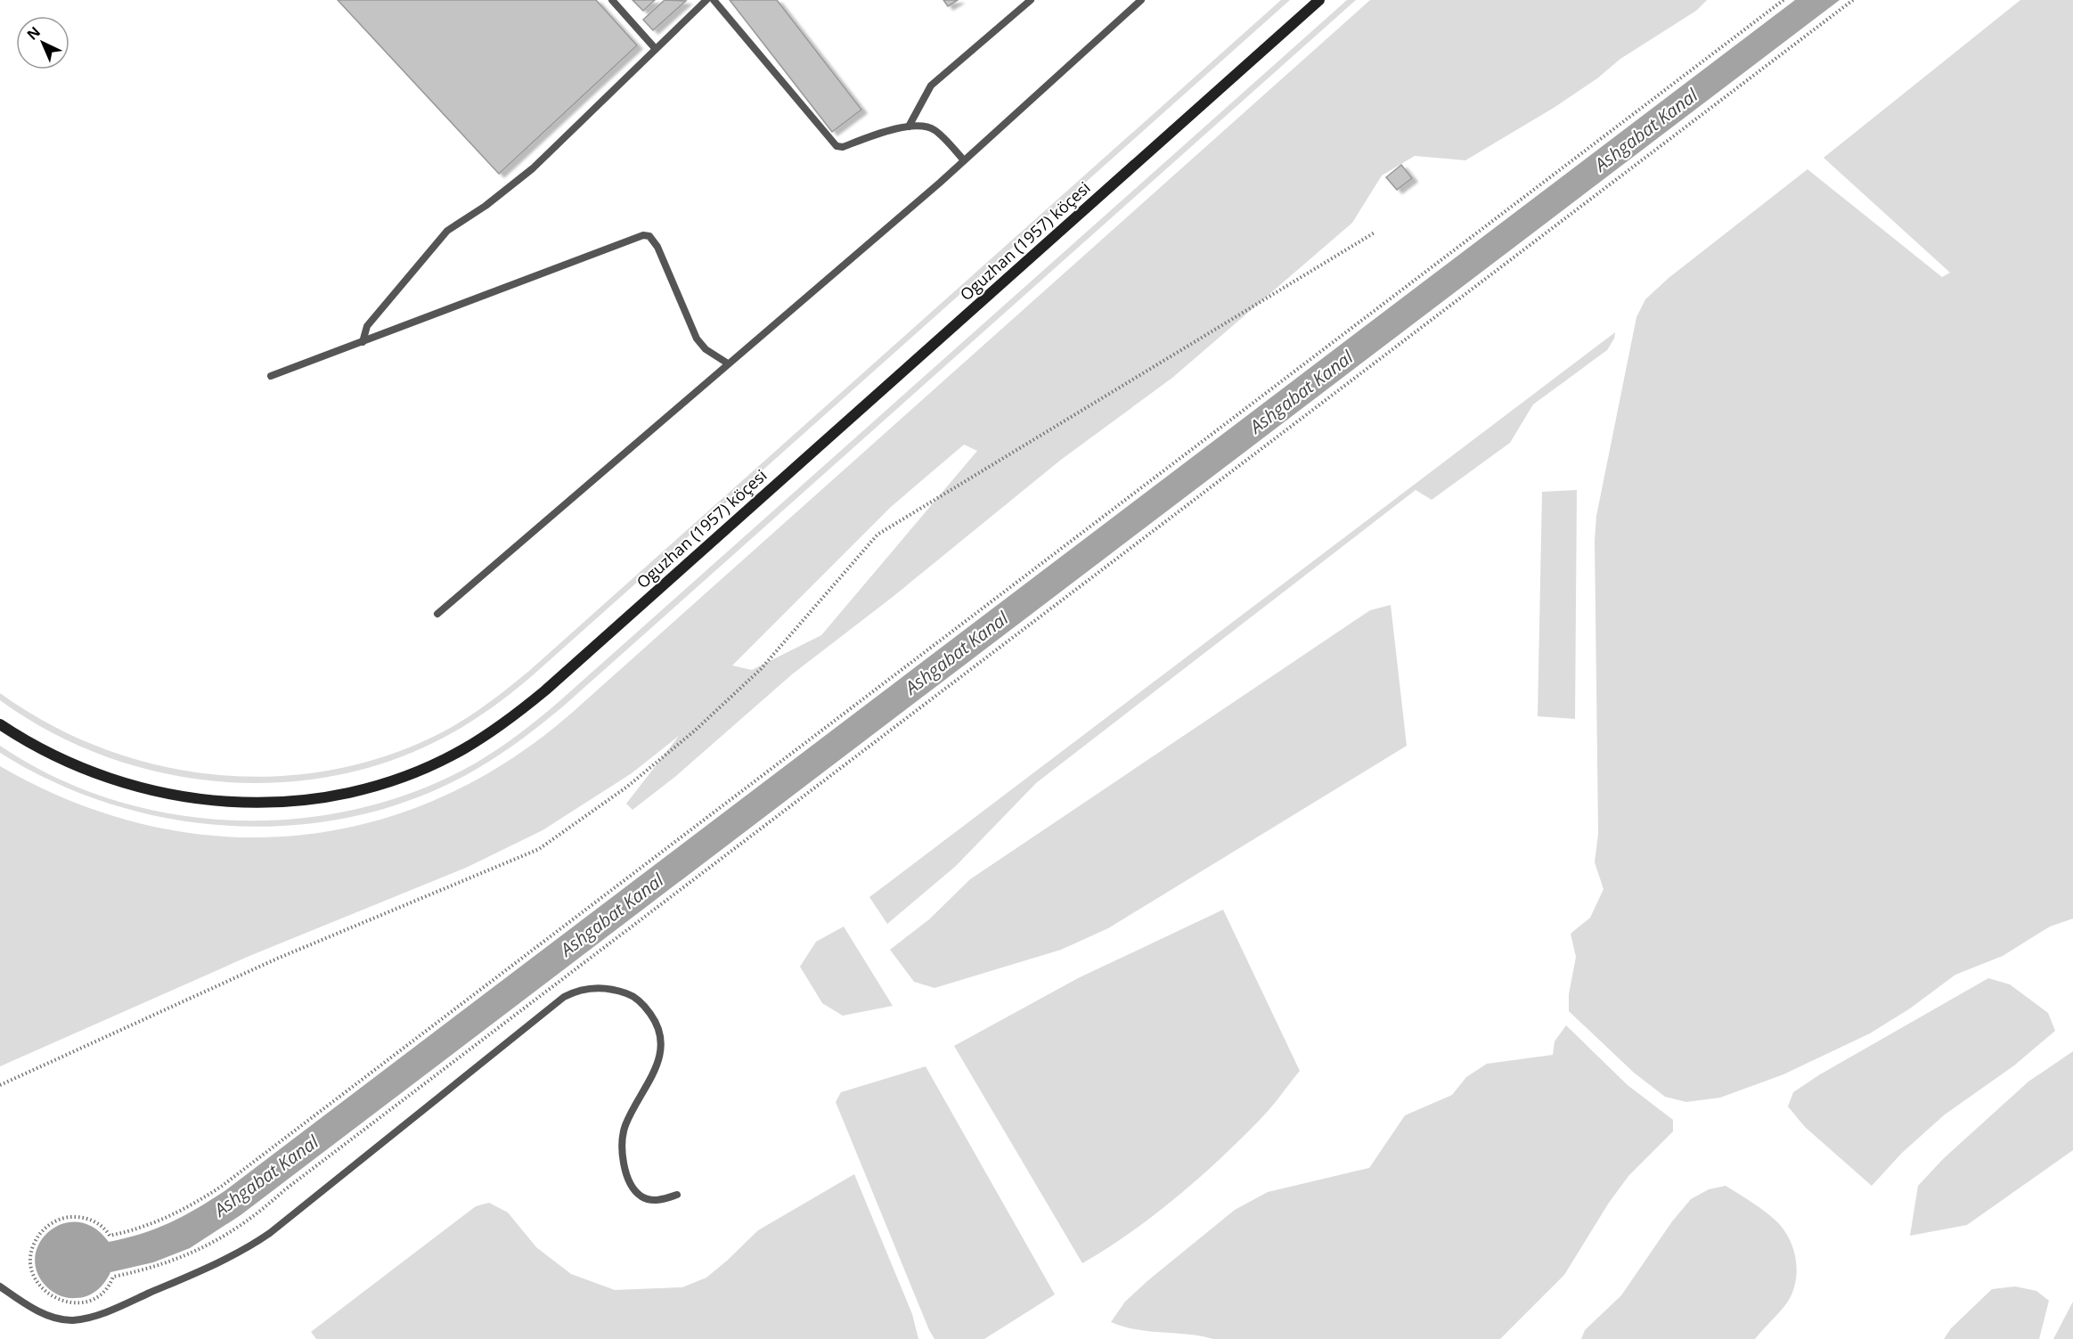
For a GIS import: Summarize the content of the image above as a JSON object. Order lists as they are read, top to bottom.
{
  "streets": {
    "main road": ["Oguzhan (1957) köçesi"]
  },
  "water": ["Ashgabat Kanal"],
  "north": "top left"
}
